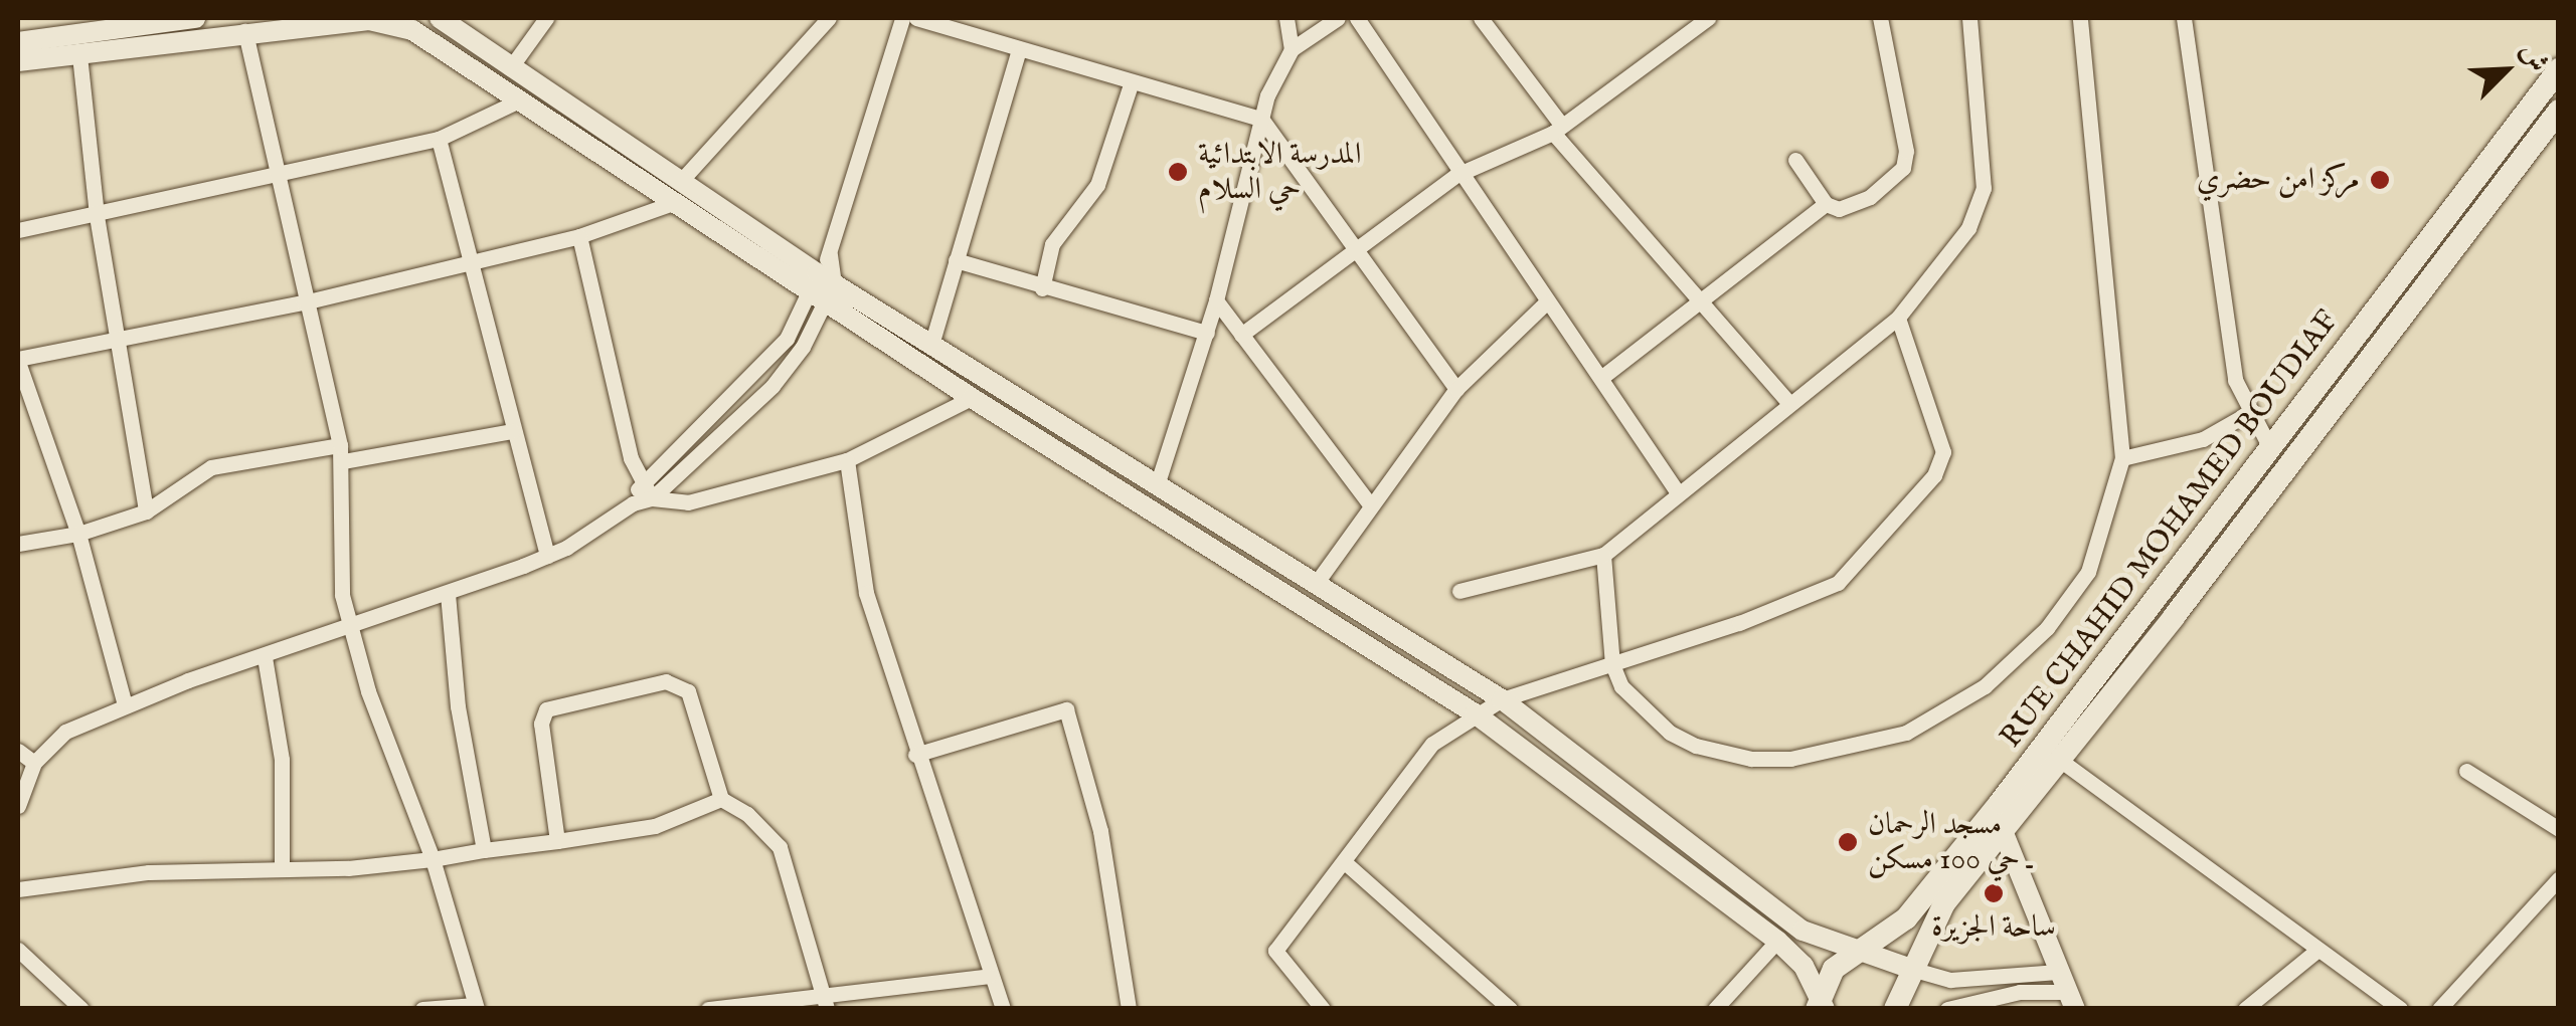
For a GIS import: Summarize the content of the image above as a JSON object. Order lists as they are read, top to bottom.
{
  "streets": {
    "main road": ["RUE CHAHID MOHAMED BOUDIAF"]
  },
  "places": [
    "المدرسة الابتدائية حي السلام",
    "مركز امن حضري",
    "مسجد الرحمان ـ حي 100 مسكن",
    "ساحة الجزيرة"
  ],
  "north": "top right"
}
